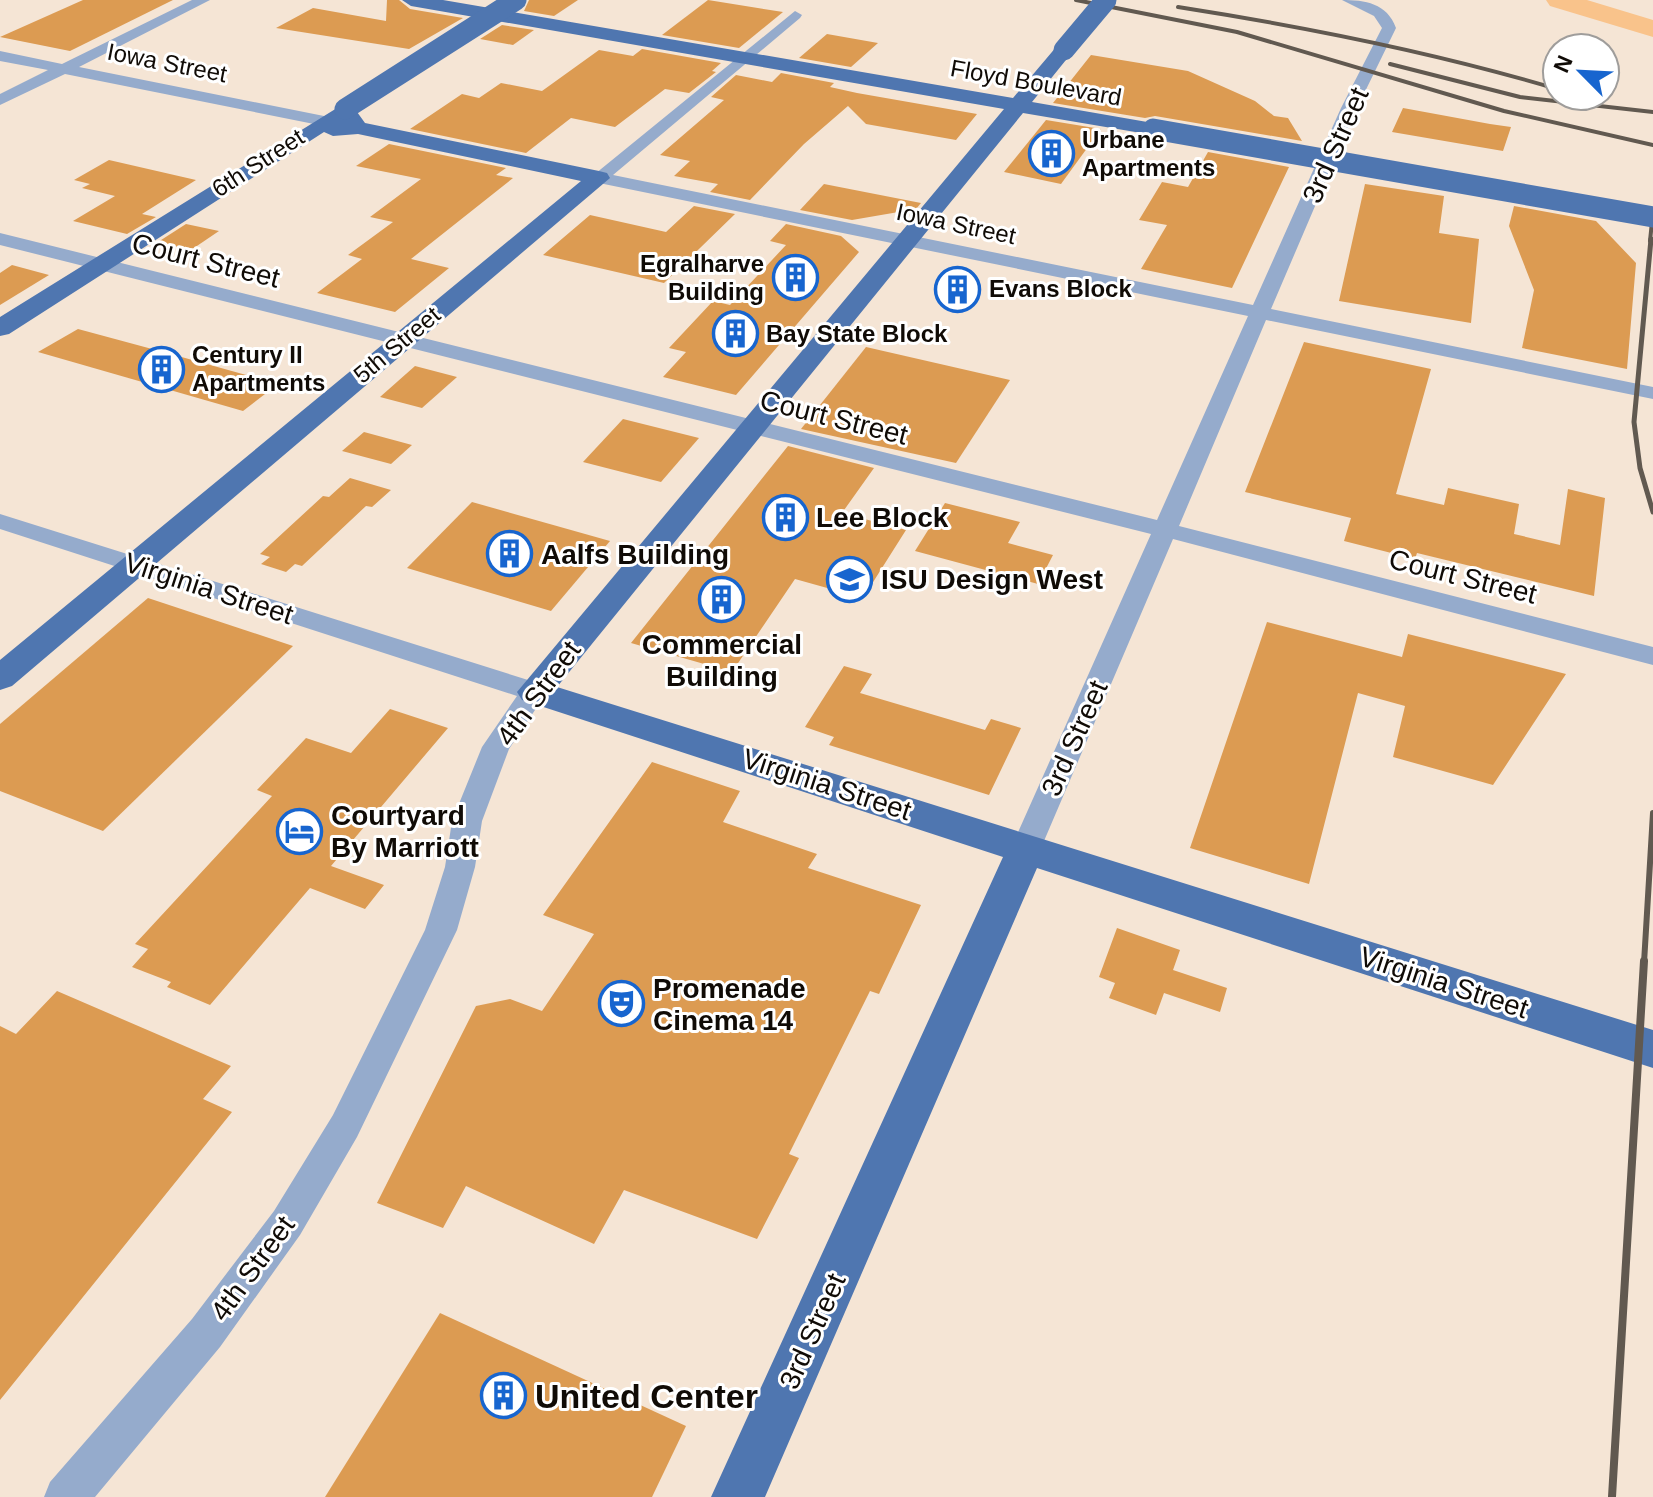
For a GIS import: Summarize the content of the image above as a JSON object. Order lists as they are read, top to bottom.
{
  "streets": {
    "main road": [
      "Iowa Street",
      "Floyd Boulevard",
      "3rd Street",
      "6th Street",
      "5th Street",
      "Virginia Street",
      "4th Street"
    ],
    "street": ["Court Street"]
  },
  "crossings": [
    ["Iowa Street", "3rd Street"],
    ["Iowa Street", "6th Street"],
    ["Iowa Street", "5th Street"],
    ["Iowa Street", "4th Street"],
    ["Floyd Boulevard", "5th Street"],
    ["Floyd Boulevard", "4th Street"],
    ["3rd Street", "Court Street"],
    ["3rd Street", "Virginia Street"],
    ["6th Street", "Court Street"],
    ["Court Street", "5th Street"],
    ["Court Street", "4th Street"],
    ["5th Street", "Virginia Street"],
    ["Virginia Street", "4th Street"]
  ],
  "places": {
    "building": [
      "Urbane Apartments",
      "Egralharve Building",
      "Evans Block",
      "Bay State Block",
      "Century II Apartments",
      "Lee Block",
      "Aalfs Building",
      "Commercial Building",
      "United Center"
    ],
    "school or university": ["ISU Design West"],
    "hotel": ["Courtyard By Marriott"],
    "theatre": ["Promenade Cinema 14"]
  },
  "north": "top left"
}
